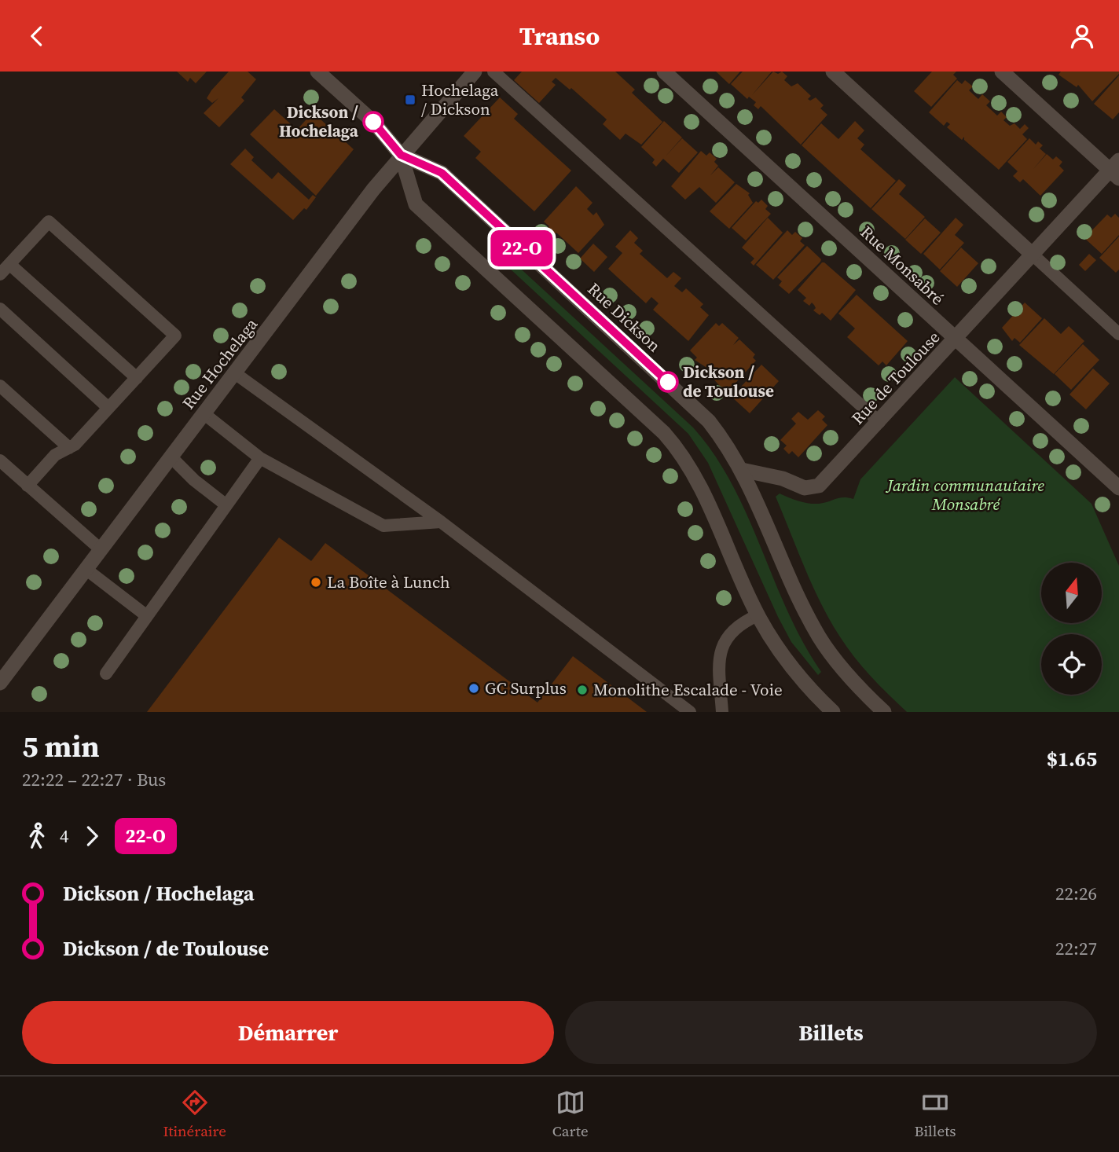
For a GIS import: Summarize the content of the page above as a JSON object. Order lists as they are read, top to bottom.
{
  "streets": {
    "main road": [
      "Rue Monsabré",
      "Rue Dickson",
      "Rue Hochelaga",
      "Rue de Toulouse"
    ]
  },
  "crossings": [
    ["Rue Monsabré", "Rue de Toulouse"],
    ["Rue Dickson", "Rue Hochelaga"],
    ["Rue Dickson", "Rue de Toulouse"]
  ],
  "parks": ["Jardin communautaire Monsabré"],
  "places": {
    "transit": ["Hochelaga / Dickson"],
    "other": [
      "Dickson / Hochelaga",
      "Dickson / de Toulouse",
      "La Boîte à Lunch",
      "GC Surplus",
      "Monolithe Escalade - Voie"
    ]
  },
  "lines": ["bus line 22-O"],
  "north": "top",
  "page": {
    "header": "Transo",
    "on_map": "22-O",
    "heading": ["5 min", "22:22 – 22:27 · Bus", "$1.65"],
    "legs": ["4", "22-O"],
    "list": [
      {
        "name": "Dickson / Hochelaga",
        "value": "22:26"
      },
      {
        "name": "Dickson / de Toulouse",
        "value": "22:27"
      }
    ],
    "buttons": ["Démarrer", "Billets"],
    "tabs": ["Itinéraire", "Carte", "Billets"]
  }
}
